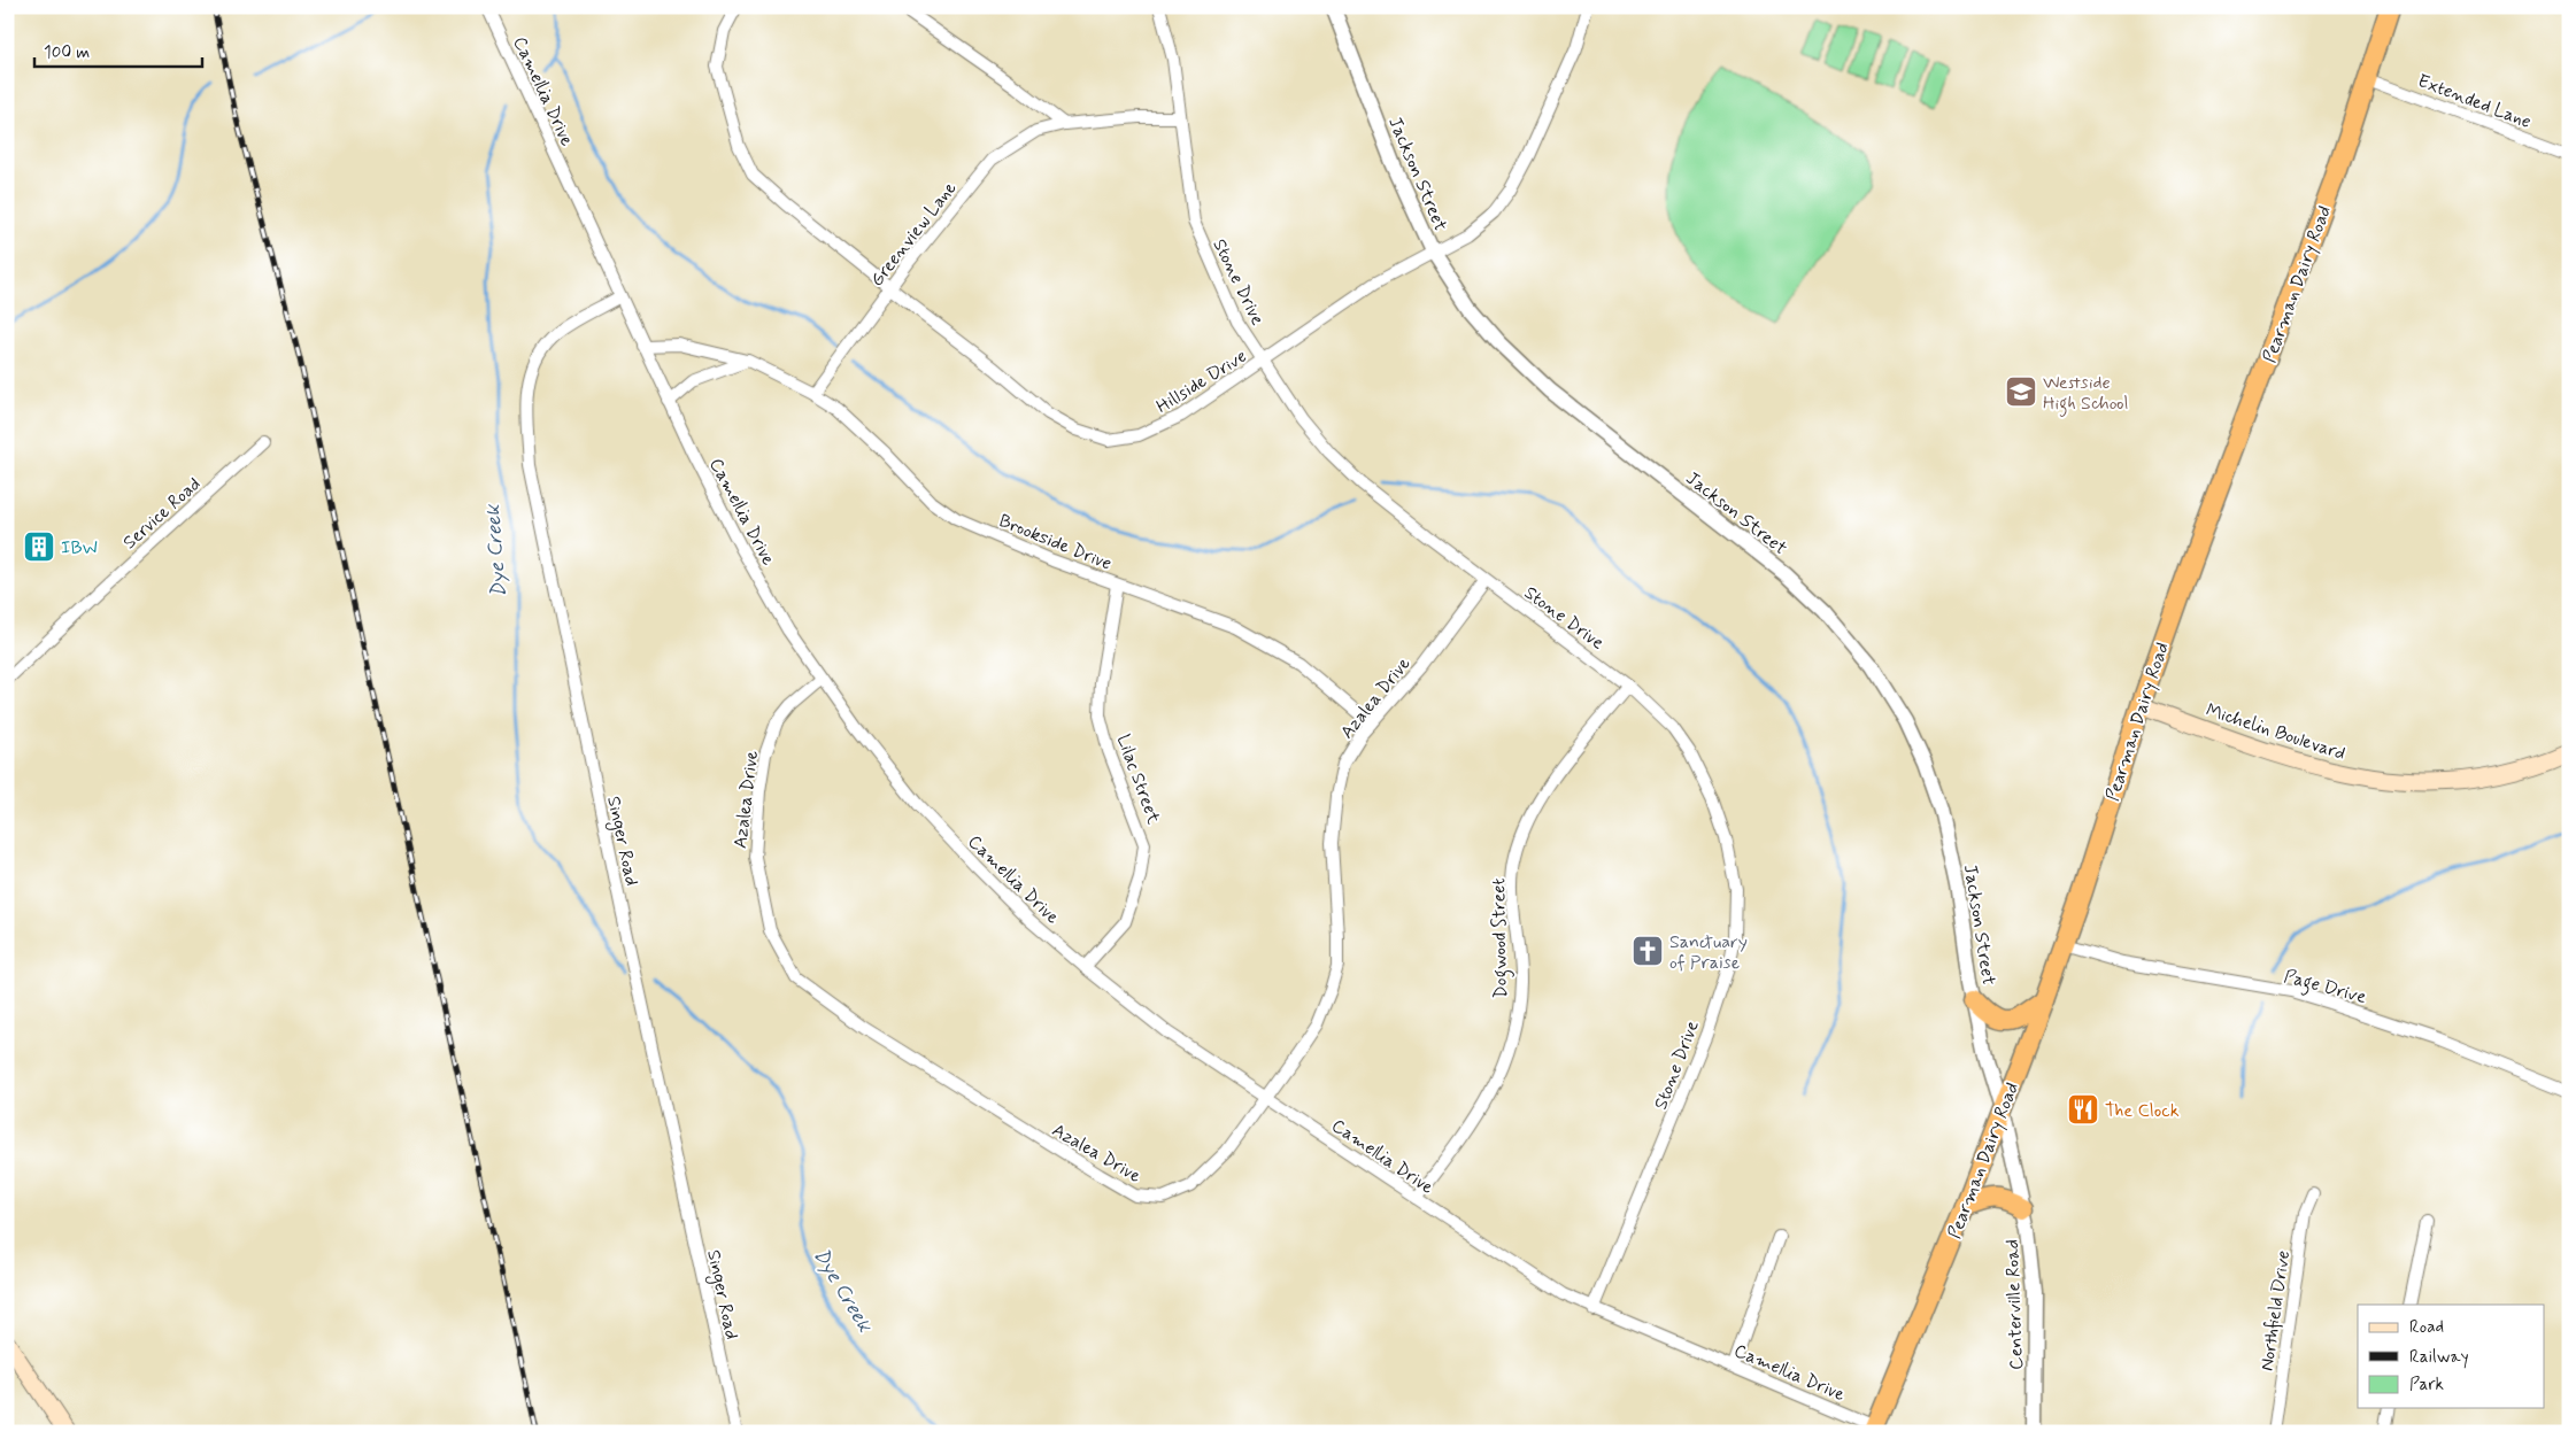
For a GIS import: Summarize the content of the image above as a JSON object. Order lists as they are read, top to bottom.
{
  "streets": {
    "highway": ["Pearman Dairy Road"],
    "main road": ["Michelin Boulevard"],
    "street": [
      "Camellia Drive",
      "Extended Lane",
      "Jackson Street",
      "Greenview Lane",
      "Stone Drive",
      "Hillside Drive",
      "Service Road",
      "Brookside Drive",
      "Azalea Drive",
      "Lilac Street",
      "Singer Road",
      "Dogwood Street",
      "Page Drive",
      "Centerville Road",
      "Northfield Drive"
    ]
  },
  "crossings": [
    ["Camellia Drive", "Stone Drive"],
    ["Camellia Drive", "Pearman Dairy Road"],
    ["Camellia Drive", "Brookside Drive"],
    ["Camellia Drive", "Azalea Drive"],
    ["Camellia Drive", "Lilac Street"],
    ["Camellia Drive", "Singer Road"],
    ["Camellia Drive", "Dogwood Street"],
    ["Extended Lane", "Pearman Dairy Road"],
    ["Jackson Street", "Pearman Dairy Road"],
    ["Jackson Street", "Hillside Drive"],
    ["Jackson Street", "Centerville Road"],
    ["Greenview Lane", "Hillside Drive"],
    ["Greenview Lane", "Brookside Drive"],
    ["Stone Drive", "Hillside Drive"],
    ["Stone Drive", "Azalea Drive"],
    ["Stone Drive", "Dogwood Street"],
    ["Pearman Dairy Road", "Michelin Boulevard"],
    ["Pearman Dairy Road", "Page Drive"],
    ["Pearman Dairy Road", "Centerville Road"],
    ["Brookside Drive", "Azalea Drive"],
    ["Brookside Drive", "Lilac Street"]
  ],
  "water": ["Dye Creek"],
  "places": {
    "school or university": ["Westside High School"],
    "building": ["IBW"],
    "church": ["Sanctuary of Praise"],
    "restaurant": ["The Clock"]
  },
  "legend": ["Road", "Railway", "Park"],
  "scale_bar": "100 m"
}
